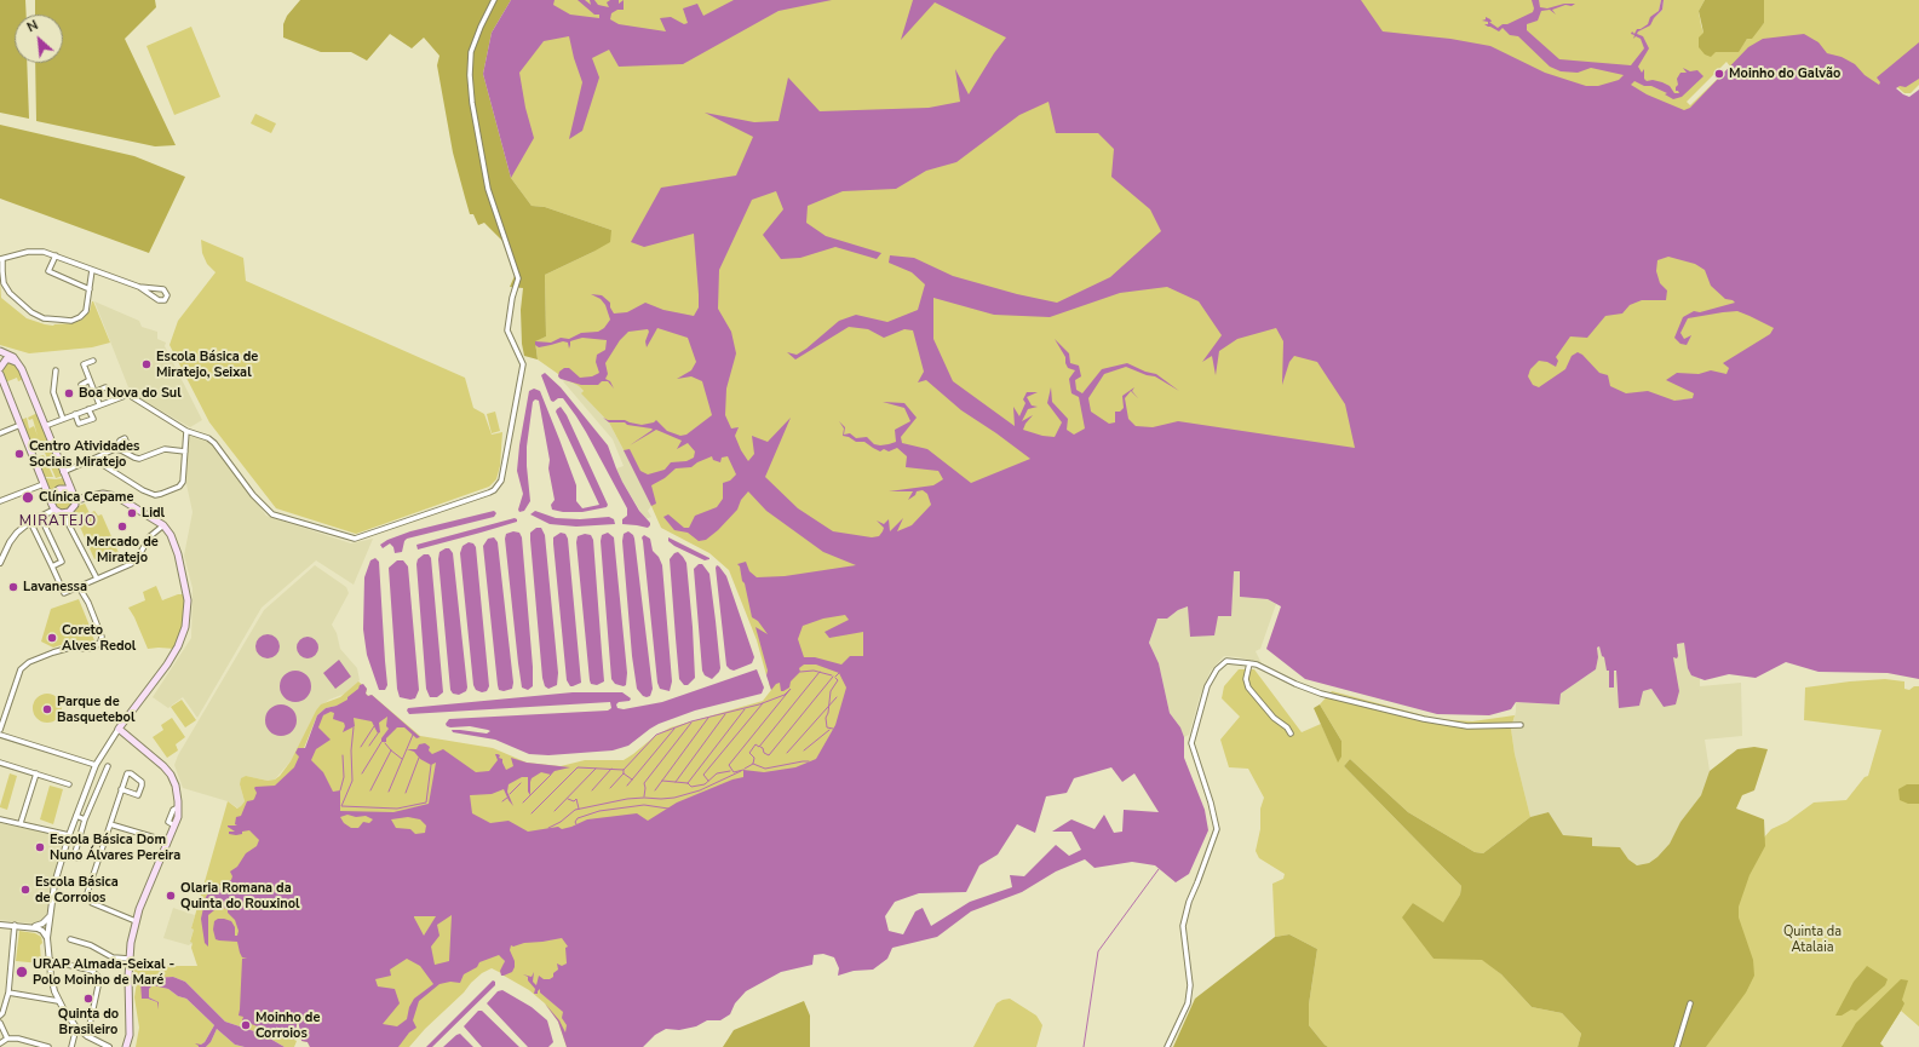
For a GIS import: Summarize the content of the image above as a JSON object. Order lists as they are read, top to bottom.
{
  "districts": ["MIRATEJO"],
  "parks": ["Quinta da Atalaia"],
  "places": [
    "Moinho do Galvão",
    "Escola Básica de Miratejo, Seixal",
    "Boa Nova do Sul",
    "Centro Atividades Sociais Miratejo",
    "Clínica Cepame",
    "Lidl",
    "Mercado de Miratejo",
    "Lavanessa",
    "Coreto Alves Redol",
    "Parque de Basquetebol",
    "Escola Básica Dom Nuno Álvares Pereira",
    "Escola Básica de Corroios",
    "Olaria Romana da Quinta do Rouxinol",
    "URAP Almada-Seixal - Polo Moinho de Maré",
    "Quinta do Brasileiro",
    "Moinho de Corroios"
  ],
  "north": "top left"
}
